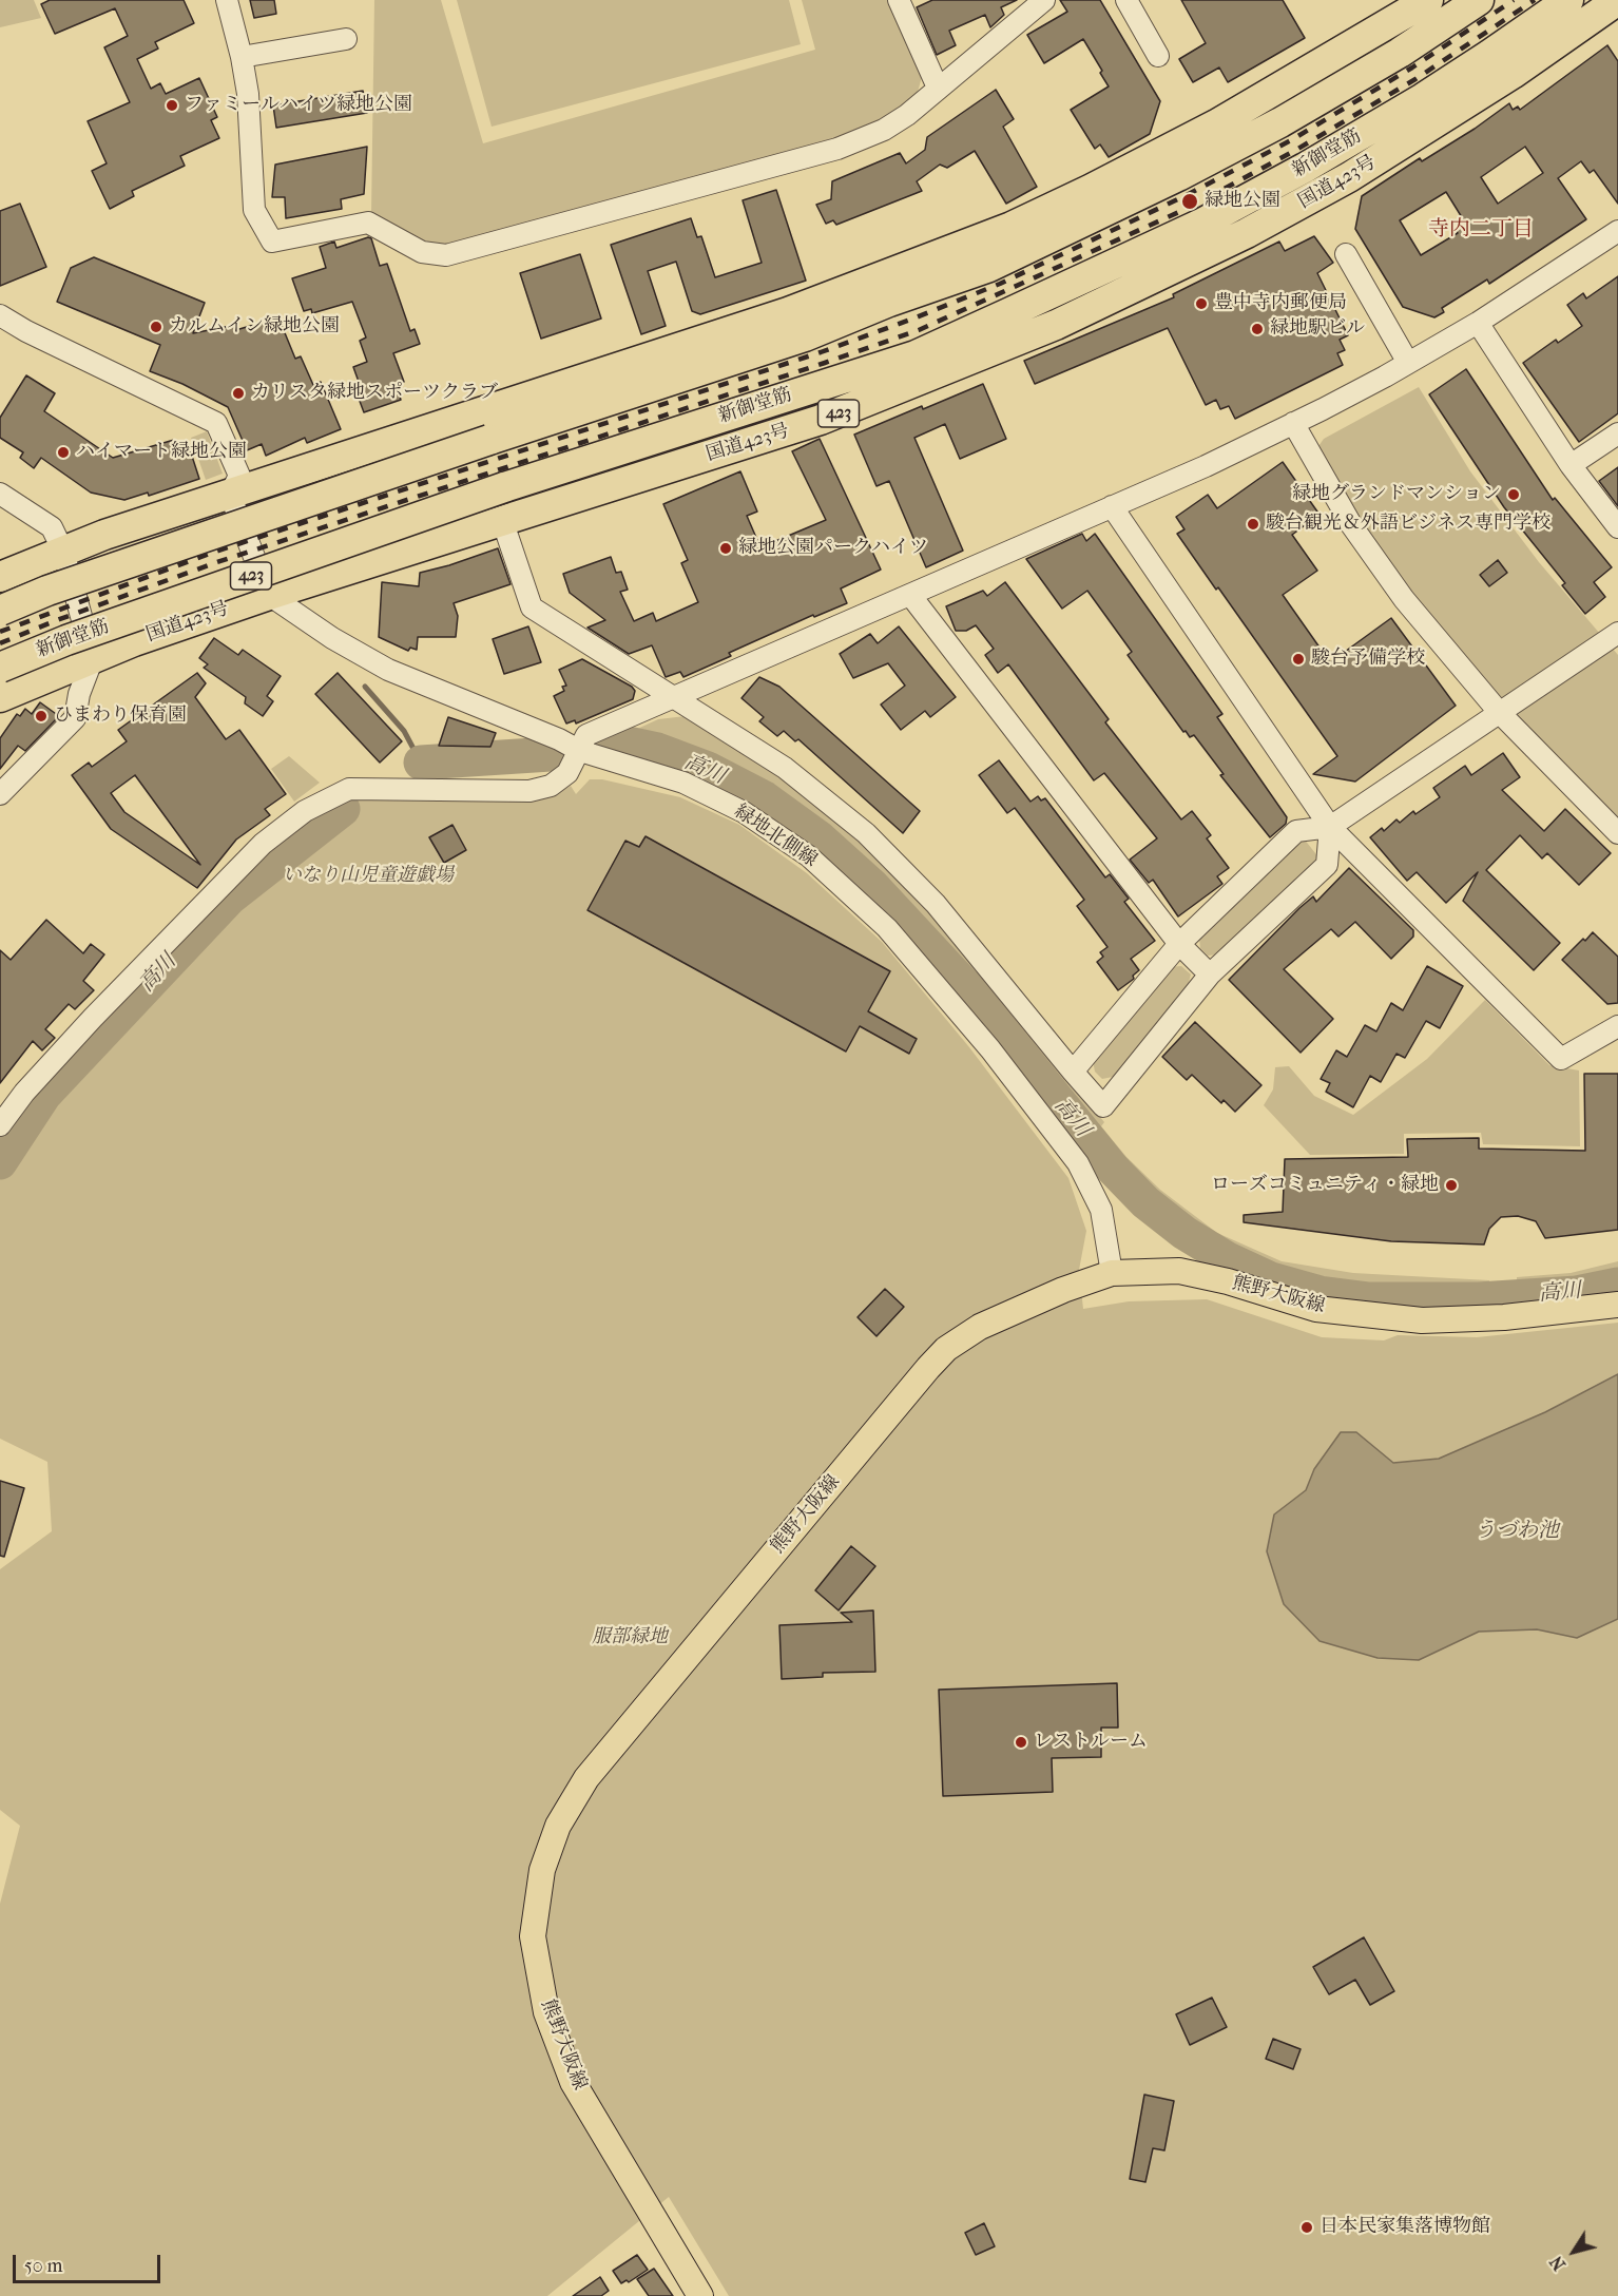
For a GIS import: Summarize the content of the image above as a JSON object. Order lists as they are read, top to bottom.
{
  "streets": {
    "highway": ["新御堂筋", "国道423号", "423"],
    "main road": ["熊野大阪線"],
    "street": ["緑地北側線"]
  },
  "crossings": [
    ["国道423号", "緑地北側線"],
    ["緑地北側線", "熊野大阪線"]
  ],
  "districts": ["寺内二丁目"],
  "water": ["高川", "うづわ池"],
  "parks": ["いなり山児童遊戯場", "服部緑地"],
  "places": [
    "ファミールハイツ緑地公園",
    "緑地公園",
    "豊中寺内郵便局",
    "カルムイン緑地公園",
    "緑地駅ビル",
    "カリスタ緑地スポーツクラブ",
    "ハイマート緑地公園",
    "緑地グランドマンション",
    "駿台観光＆外語ビジネス専門学校",
    "緑地公園パークハイツ",
    "駿台予備学校",
    "ひまわり保育園",
    "ローズコミュニティ・緑地",
    "レストルーム",
    "日本民家集落博物館"
  ],
  "scale_bar": "50 m",
  "north": "bottom left"
}
